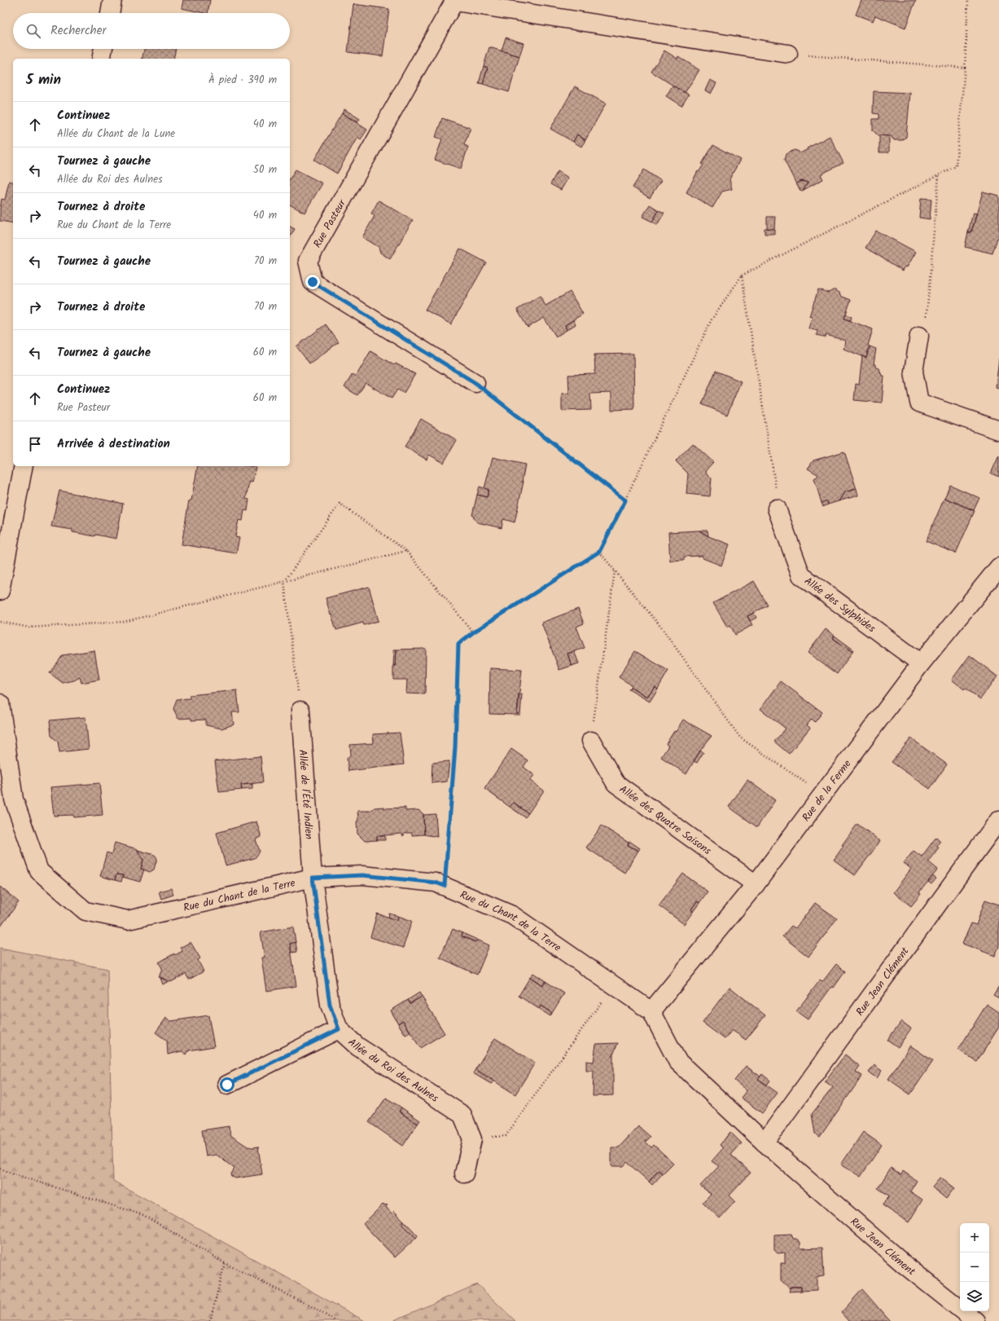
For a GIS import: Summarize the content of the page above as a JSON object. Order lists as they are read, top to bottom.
{
  "streets": {
    "street": [
      "Rue Pasteur",
      "Allée des Sylphides",
      "Rue de la Ferme",
      "Allée de l'Été Indien",
      "Allée des Quatre Saisons",
      "Rue du Chant de la Terre",
      "Rue Jean Clément",
      "Allée du Roi des Aulnes"
    ]
  },
  "crossings": [
    ["Allée des Sylphides", "Rue de la Ferme"],
    ["Rue de la Ferme", "Allée des Quatre Saisons"],
    ["Rue de la Ferme", "Rue du Chant de la Terre"],
    ["Rue de la Ferme", "Rue Jean Clément"],
    ["Allée de l'Été Indien", "Rue du Chant de la Terre"],
    ["Allée de l'Été Indien", "Allée du Roi des Aulnes"],
    ["Rue du Chant de la Terre", "Rue Jean Clément"],
    ["Rue du Chant de la Terre", "Allée du Roi des Aulnes"]
  ],
  "page": {
    "search": "Rechercher",
    "heading": ["5 min", "À pied · 390 m"],
    "list": [
      ["Continuez", "Allée du Chant de la Lune", "40 m"],
      ["Tournez à gauche", "Allée du Roi des Aulnes", "50 m"],
      ["Tournez à droite", "Rue du Chant de la Terre", "40 m"],
      ["Tournez à gauche", "70 m"],
      ["Tournez à droite", "70 m"],
      ["Tournez à gauche", "60 m"],
      ["Continuez", "Rue Pasteur", "60 m"],
      "Arrivée à destination"
    ],
    "map_buttons": ["+", "−"]
  }
}
